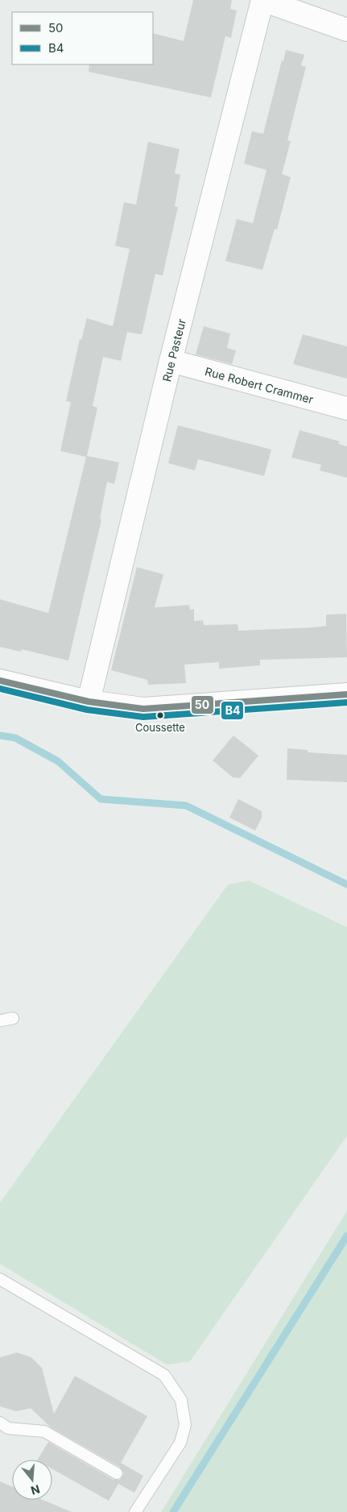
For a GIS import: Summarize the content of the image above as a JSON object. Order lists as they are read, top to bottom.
{
  "streets": {
    "street": ["Rue Pasteur", "Rue Robert Crammer"]
  },
  "crossings": [
    ["Rue Pasteur", "Rue Robert Crammer"]
  ],
  "places": ["Coussette"],
  "lines": ["transit line 50", "transit line B4"],
  "legend": ["50", "B4"],
  "north": "bottom"
}
